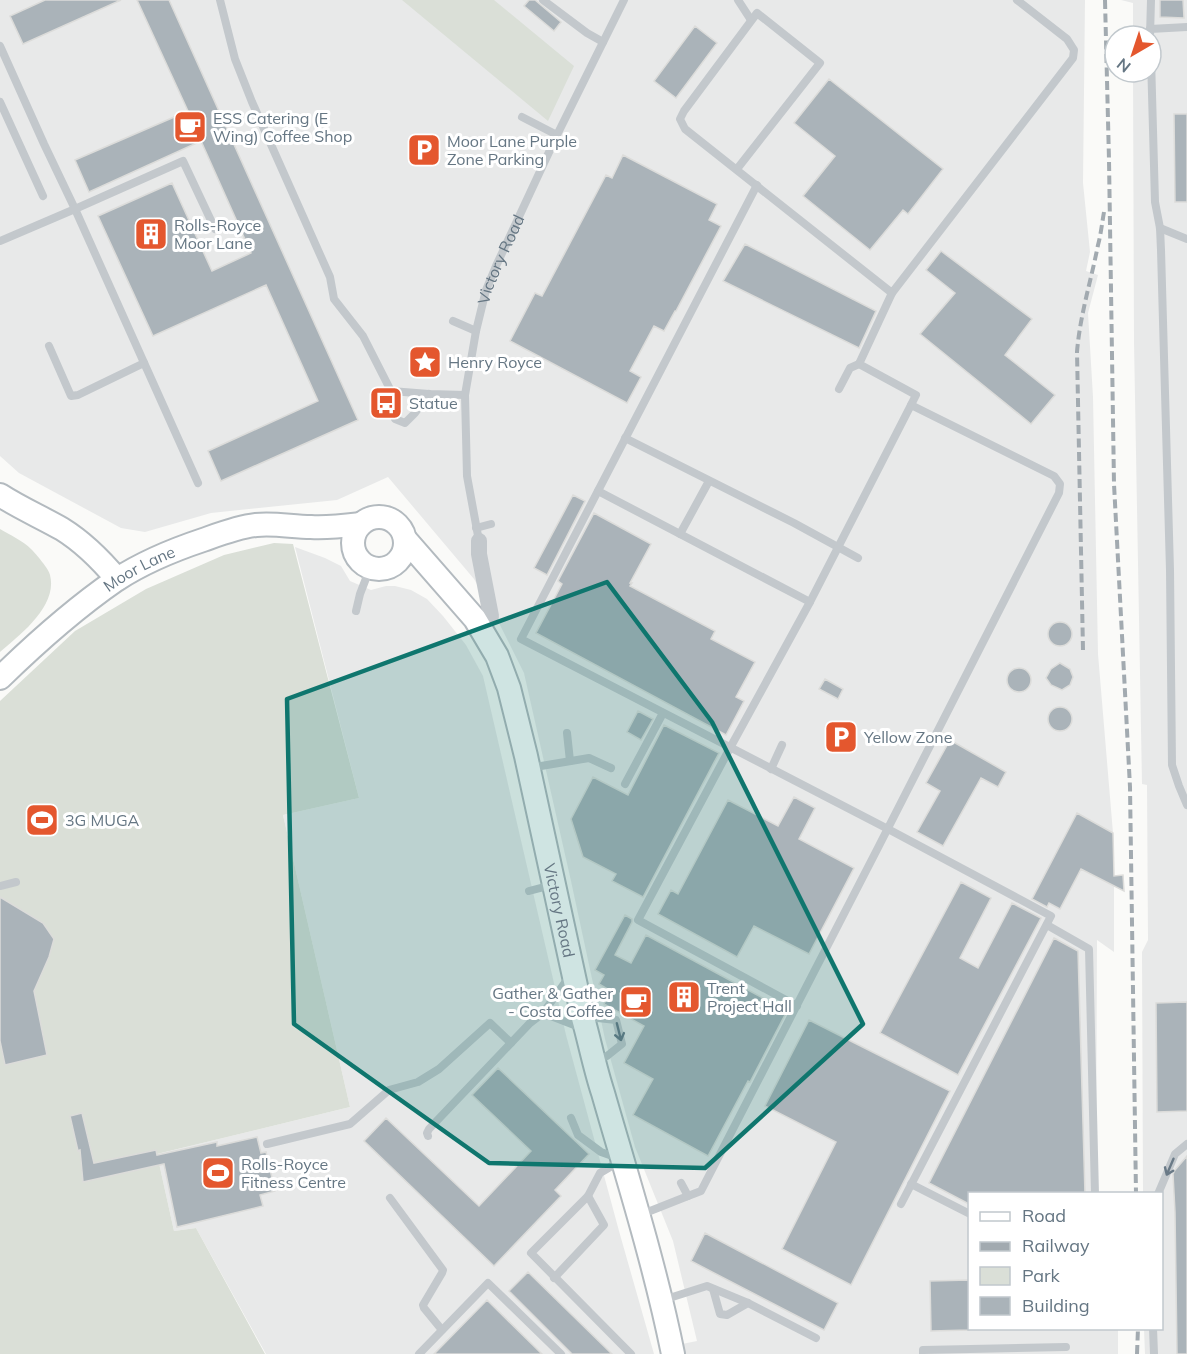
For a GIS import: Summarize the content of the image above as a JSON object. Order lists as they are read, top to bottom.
{
  "streets": {
    "street": ["Victory Road", "Moor Lane"]
  },
  "crossings": [
    ["Victory Road", "Moor Lane"]
  ],
  "places": {
    "cafe": ["ESS Catering (E Wing) Coffee Shop", "Gather & Gather - Costa Coffee"],
    "parking": ["Moor Lane Purple Zone Parking", "Yellow Zone"],
    "building": ["Rolls-Royce Moor Lane", "Trent Project Hall"],
    "place": ["Henry Royce"],
    "bus stop": ["Statue"],
    "sports": ["3G MUGA", "Rolls-Royce Fitness Centre"]
  },
  "legend": [
    "Road",
    "Railway",
    "Park",
    "Building"
  ],
  "north": "bottom left"
}
